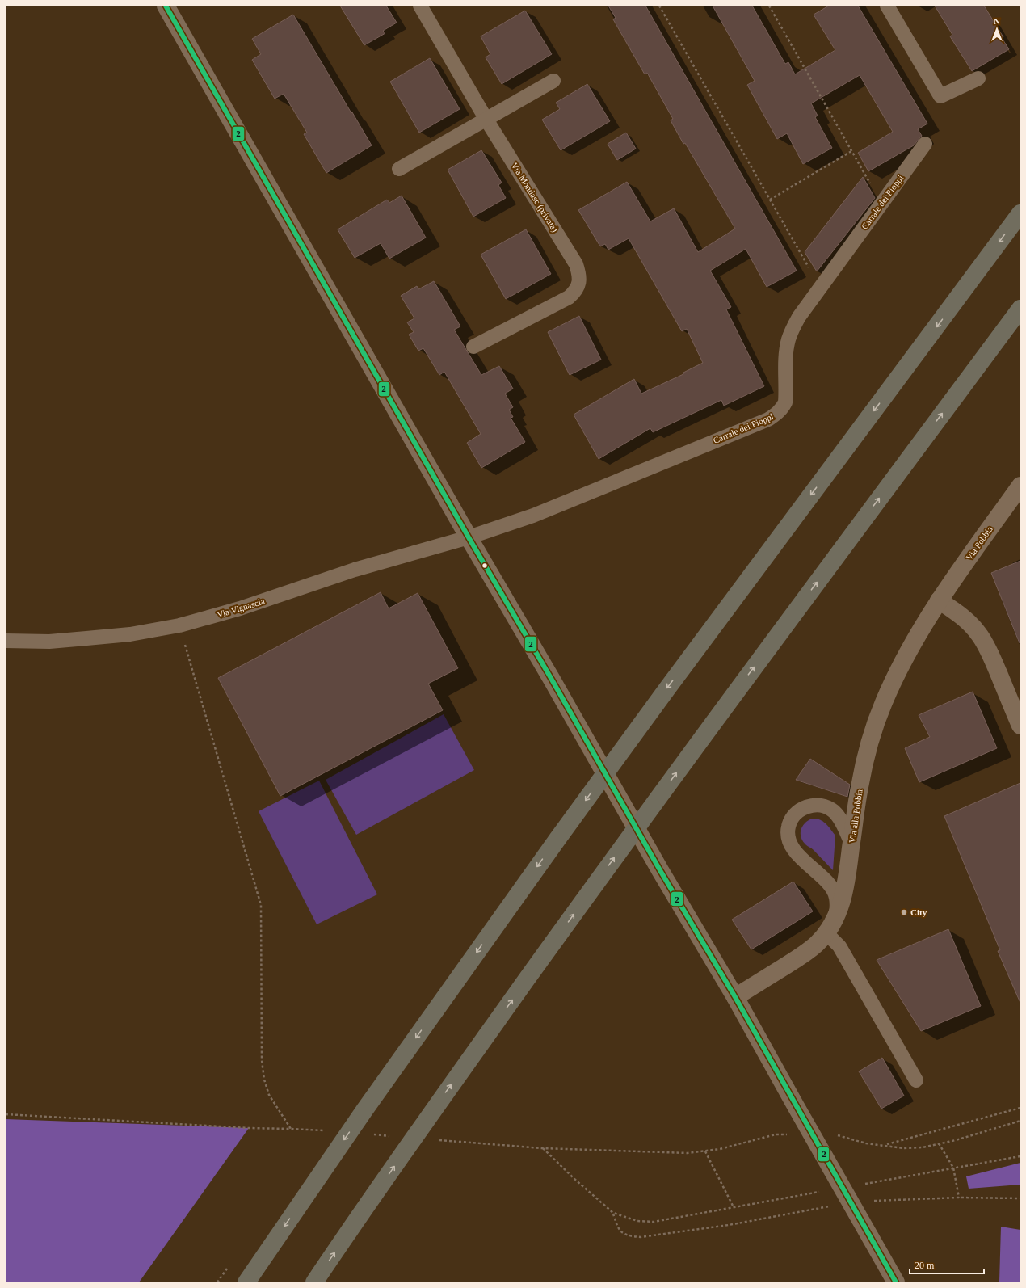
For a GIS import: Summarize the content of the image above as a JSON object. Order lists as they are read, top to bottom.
{
  "streets": {
    "street": ["Via Pobbia", "Via alla Pobbia"],
    "lane": ["Via Mondasc (privata)", "Carrale dei Pioppi", "Via Vignascia"]
  },
  "crossings": [
    ["Carrale dei Pioppi", "Via Vignascia"],
    ["Via Pobbia", "Via alla Pobbia"]
  ],
  "places": ["City"],
  "lines": ["transit line 2"],
  "scale_bar": "20 m",
  "north": "top"
}
